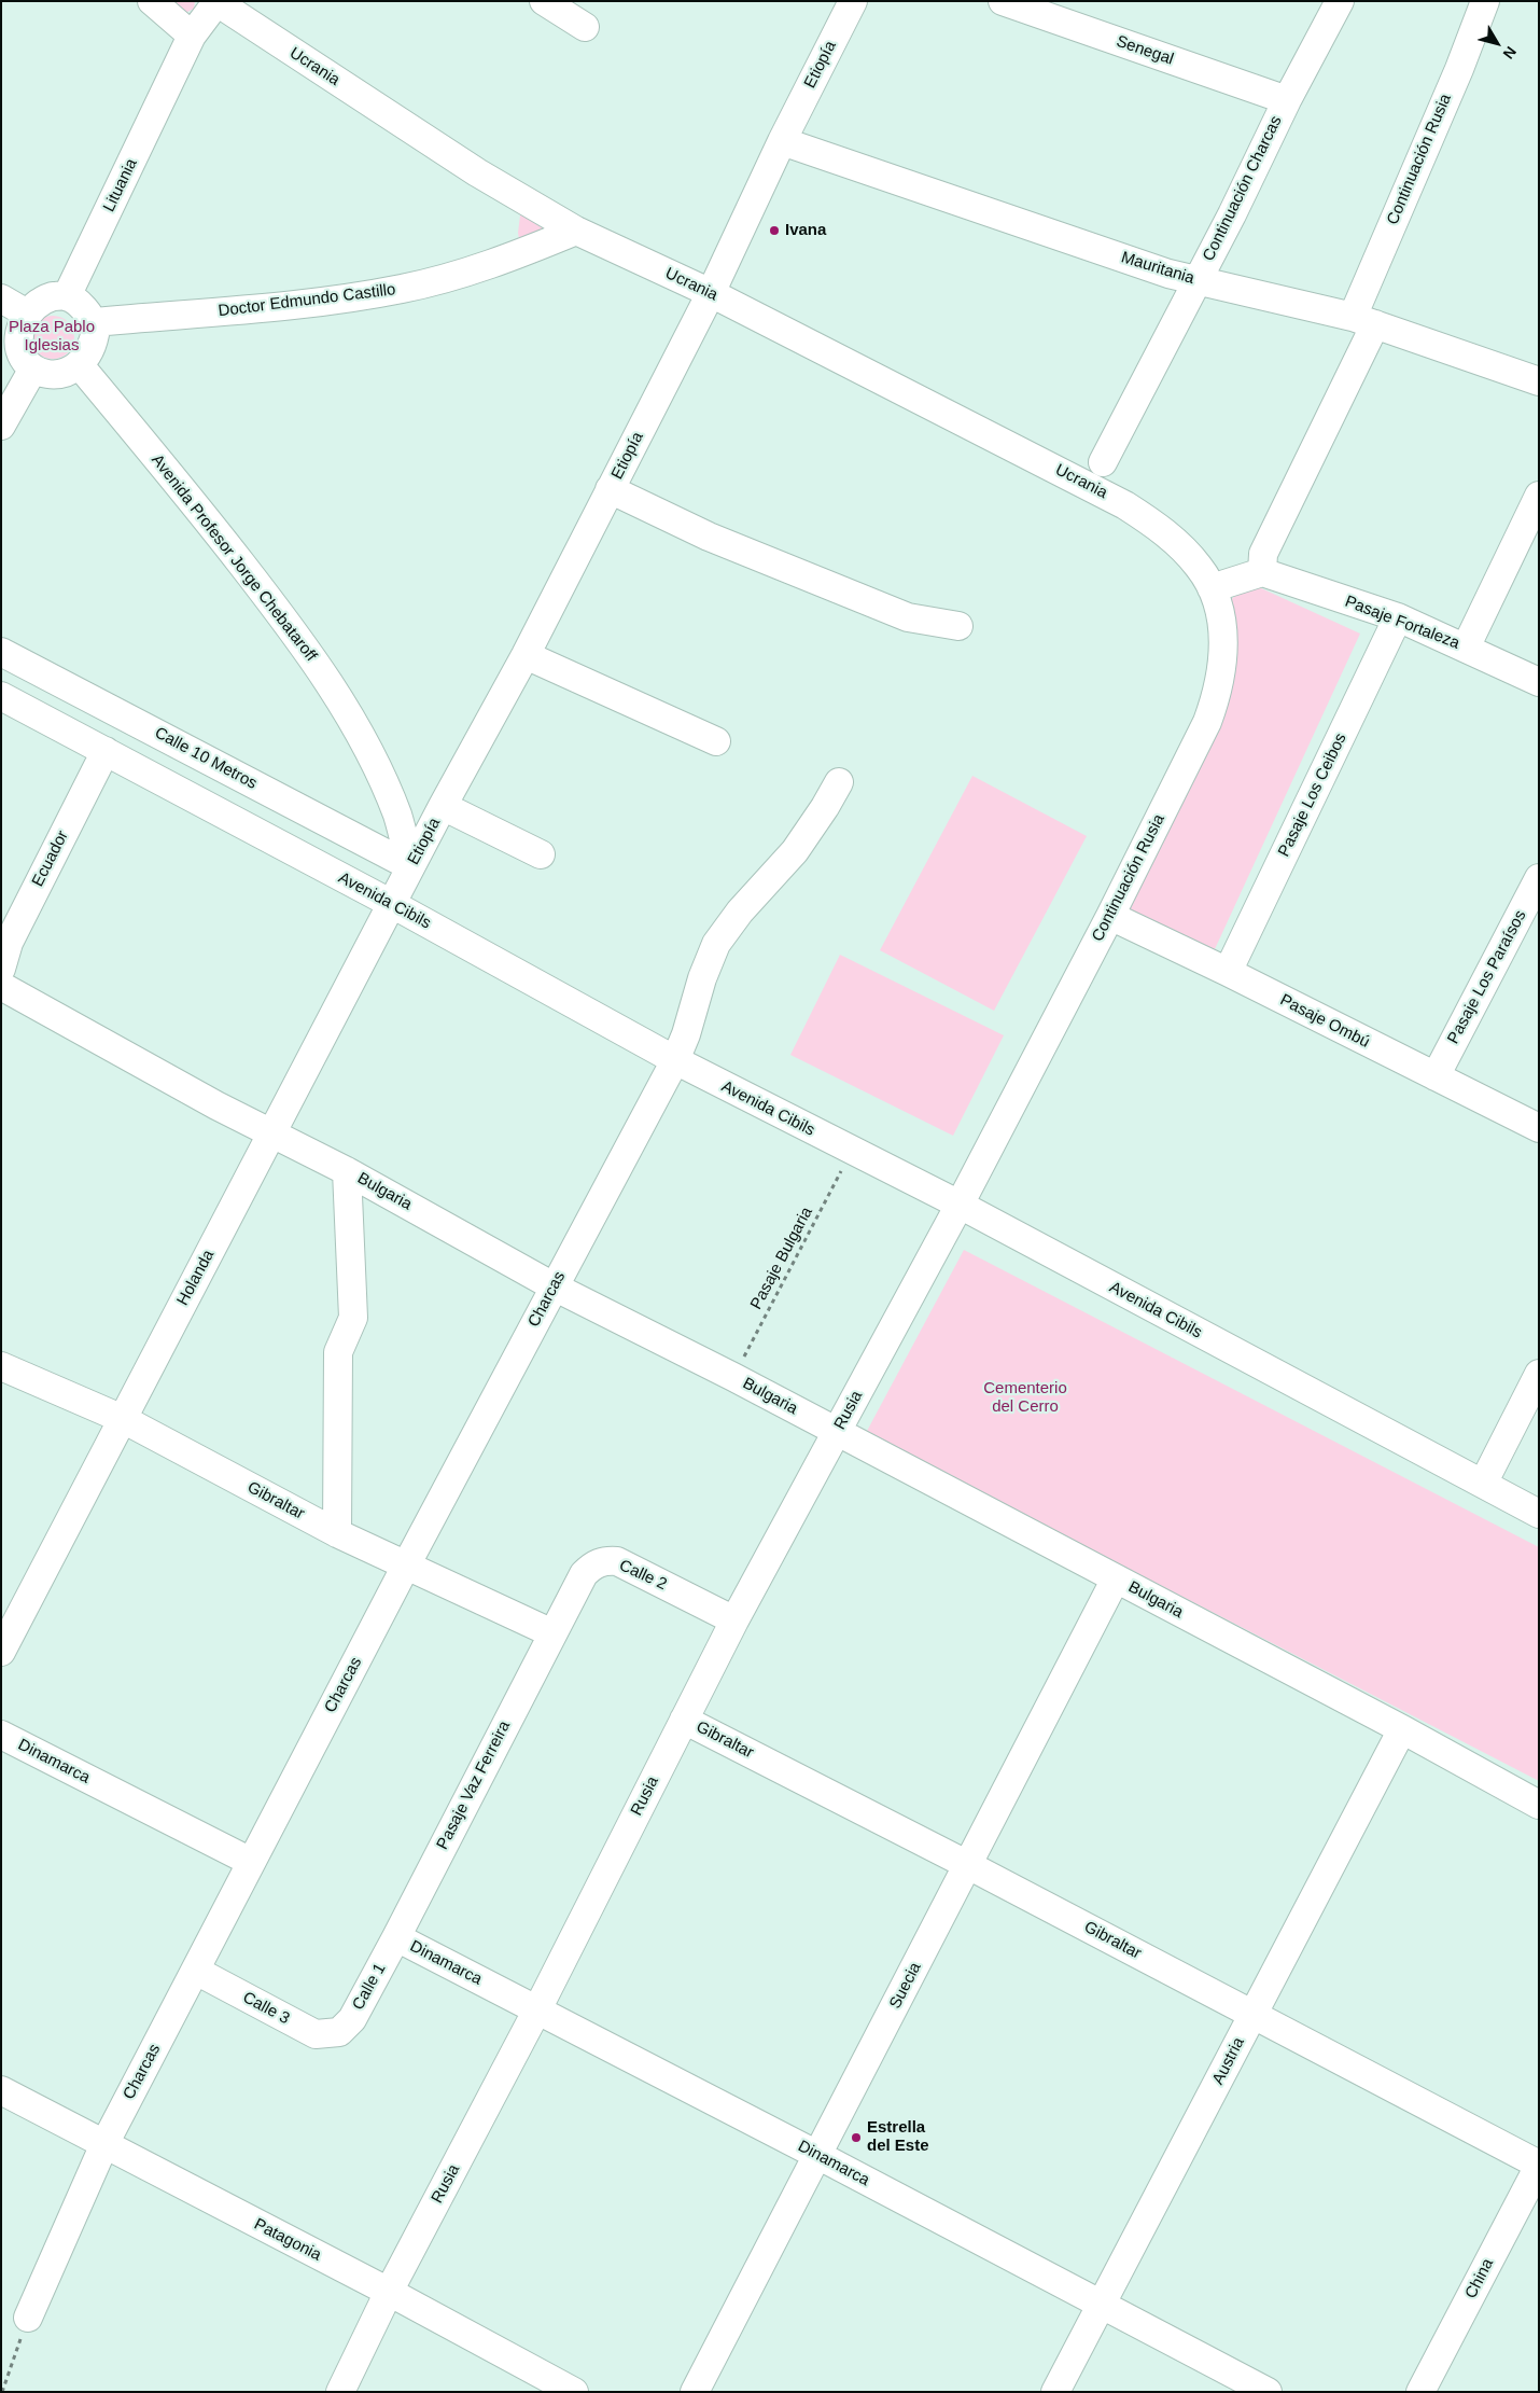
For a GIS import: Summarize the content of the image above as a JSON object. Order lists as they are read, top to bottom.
{
  "streets": {
    "street": [
      "Senegal",
      "Etiopía",
      "Ucrania",
      "Continuación Rusia",
      "Lituania",
      "Continuación Charcas",
      "Mauritania",
      "Doctor Edmundo Castillo",
      "Avenida Profesor Jorge Chebataroff",
      "Pasaje Fortaleza",
      "Calle 10 Metros",
      "Pasaje Los Ceibos",
      "Ecuador",
      "Avenida Cibils",
      "Pasaje Los Paraísos",
      "Pasaje Ombú",
      "Bulgaria",
      "Holanda",
      "Charcas",
      "Rusia",
      "Gibraltar",
      "Calle 2",
      "Dinamarca",
      "Pasaje Vaz Ferreira",
      "Suecia",
      "Calle 1",
      "Calle 3",
      "Austria",
      "Patagonia",
      "China"
    ],
    "path": ["Pasaje Bulgaria"]
  },
  "crossings": [
    ["Senegal", "Continuación Charcas"],
    ["Etiopía", "Ucrania"],
    ["Etiopía", "Mauritania"],
    ["Etiopía", "Avenida Profesor Jorge Chebataroff"],
    ["Etiopía", "Calle 10 Metros"],
    ["Etiopía", "Avenida Cibils"],
    ["Etiopía", "Holanda"],
    ["Ucrania", "Continuación Rusia"],
    ["Ucrania", "Lituania"],
    ["Ucrania", "Doctor Edmundo Castillo"],
    ["Continuación Rusia", "Mauritania"],
    ["Continuación Rusia", "Pasaje Fortaleza"],
    ["Continuación Rusia", "Avenida Cibils"],
    ["Continuación Rusia", "Pasaje Ombú"],
    ["Continuación Rusia", "Rusia"],
    ["Lituania", "Doctor Edmundo Castillo"],
    ["Lituania", "Avenida Profesor Jorge Chebataroff"],
    ["Continuación Charcas", "Mauritania"],
    ["Doctor Edmundo Castillo", "Avenida Profesor Jorge Chebataroff"],
    ["Avenida Profesor Jorge Chebataroff", "Calle 10 Metros"],
    ["Pasaje Fortaleza", "Pasaje Los Ceibos"],
    ["Pasaje Los Ceibos", "Pasaje Ombú"],
    ["Ecuador", "Avenida Cibils"],
    ["Avenida Cibils", "Pasaje Bulgaria"],
    ["Avenida Cibils", "Holanda"],
    ["Avenida Cibils", "Charcas"],
    ["Avenida Cibils", "Rusia"],
    ["Pasaje Los Paraísos", "Pasaje Ombú"],
    ["Bulgaria", "Pasaje Bulgaria"],
    ["Bulgaria", "Holanda"],
    ["Bulgaria", "Charcas"],
    ["Bulgaria", "Rusia"],
    ["Bulgaria", "Suecia"],
    ["Bulgaria", "Austria"],
    ["Holanda", "Gibraltar"],
    ["Charcas", "Gibraltar"],
    ["Charcas", "Dinamarca"],
    ["Charcas", "Calle 3"],
    ["Charcas", "Patagonia"],
    ["Rusia", "Gibraltar"],
    ["Rusia", "Calle 2"],
    ["Rusia", "Dinamarca"],
    ["Rusia", "Patagonia"],
    ["Gibraltar", "Calle 2"],
    ["Gibraltar", "Pasaje Vaz Ferreira"],
    ["Gibraltar", "Suecia"],
    ["Gibraltar", "Austria"],
    ["Gibraltar", "China"],
    ["Calle 2", "Pasaje Vaz Ferreira"],
    ["Dinamarca", "Pasaje Vaz Ferreira"],
    ["Dinamarca", "Suecia"],
    ["Dinamarca", "Calle 1"],
    ["Dinamarca", "Austria"],
    ["Pasaje Vaz Ferreira", "Calle 1"],
    ["Calle 1", "Calle 3"]
  ],
  "parks": ["Plaza Pablo Iglesias", "Cementerio del Cerro"],
  "places": ["Ivana", "Estrella del Este"],
  "north": "bottom right"
}
